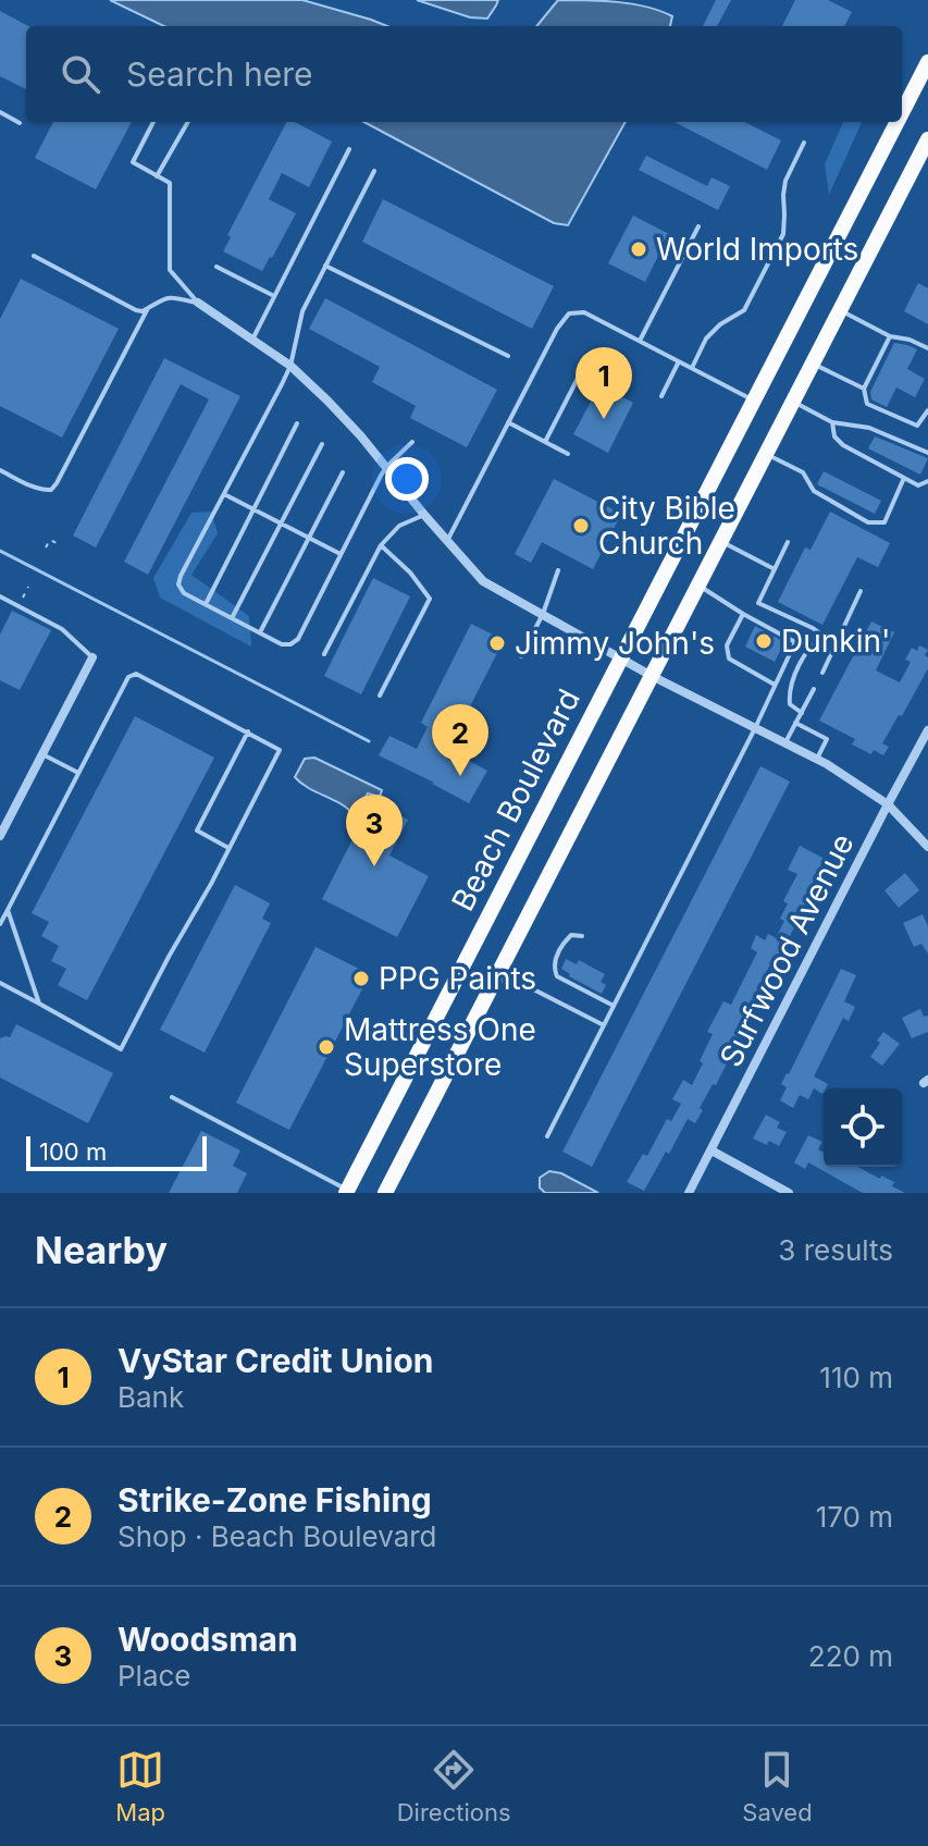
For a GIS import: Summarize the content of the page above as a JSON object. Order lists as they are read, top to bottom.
{
  "streets": {
    "highway": ["Beach Boulevard"],
    "street": ["Surfwood Avenue"]
  },
  "places": [
    "World Imports",
    "City Bible Church",
    "Dunkin'",
    "Jimmy John's",
    "PPG Paints",
    "Mattress One Superstore"
  ],
  "scale_bar": "100 m",
  "page": {
    "search": "Search here",
    "pins": ["1", "2", "3"],
    "scale": "100 m",
    "heading": ["Nearby", "3 results"],
    "list": [
      {
        "mark": "1",
        "name": "VyStar Credit Union",
        "note": "Bank",
        "value": "110 m"
      },
      {
        "mark": "2",
        "name": "Strike-Zone Fishing",
        "note": "Shop · Beach Boulevard",
        "value": "170 m"
      },
      {
        "mark": "3",
        "name": "Woodsman",
        "note": "Place",
        "value": "220 m"
      }
    ],
    "nav": ["Map", "Directions", "Saved"]
  }
}
